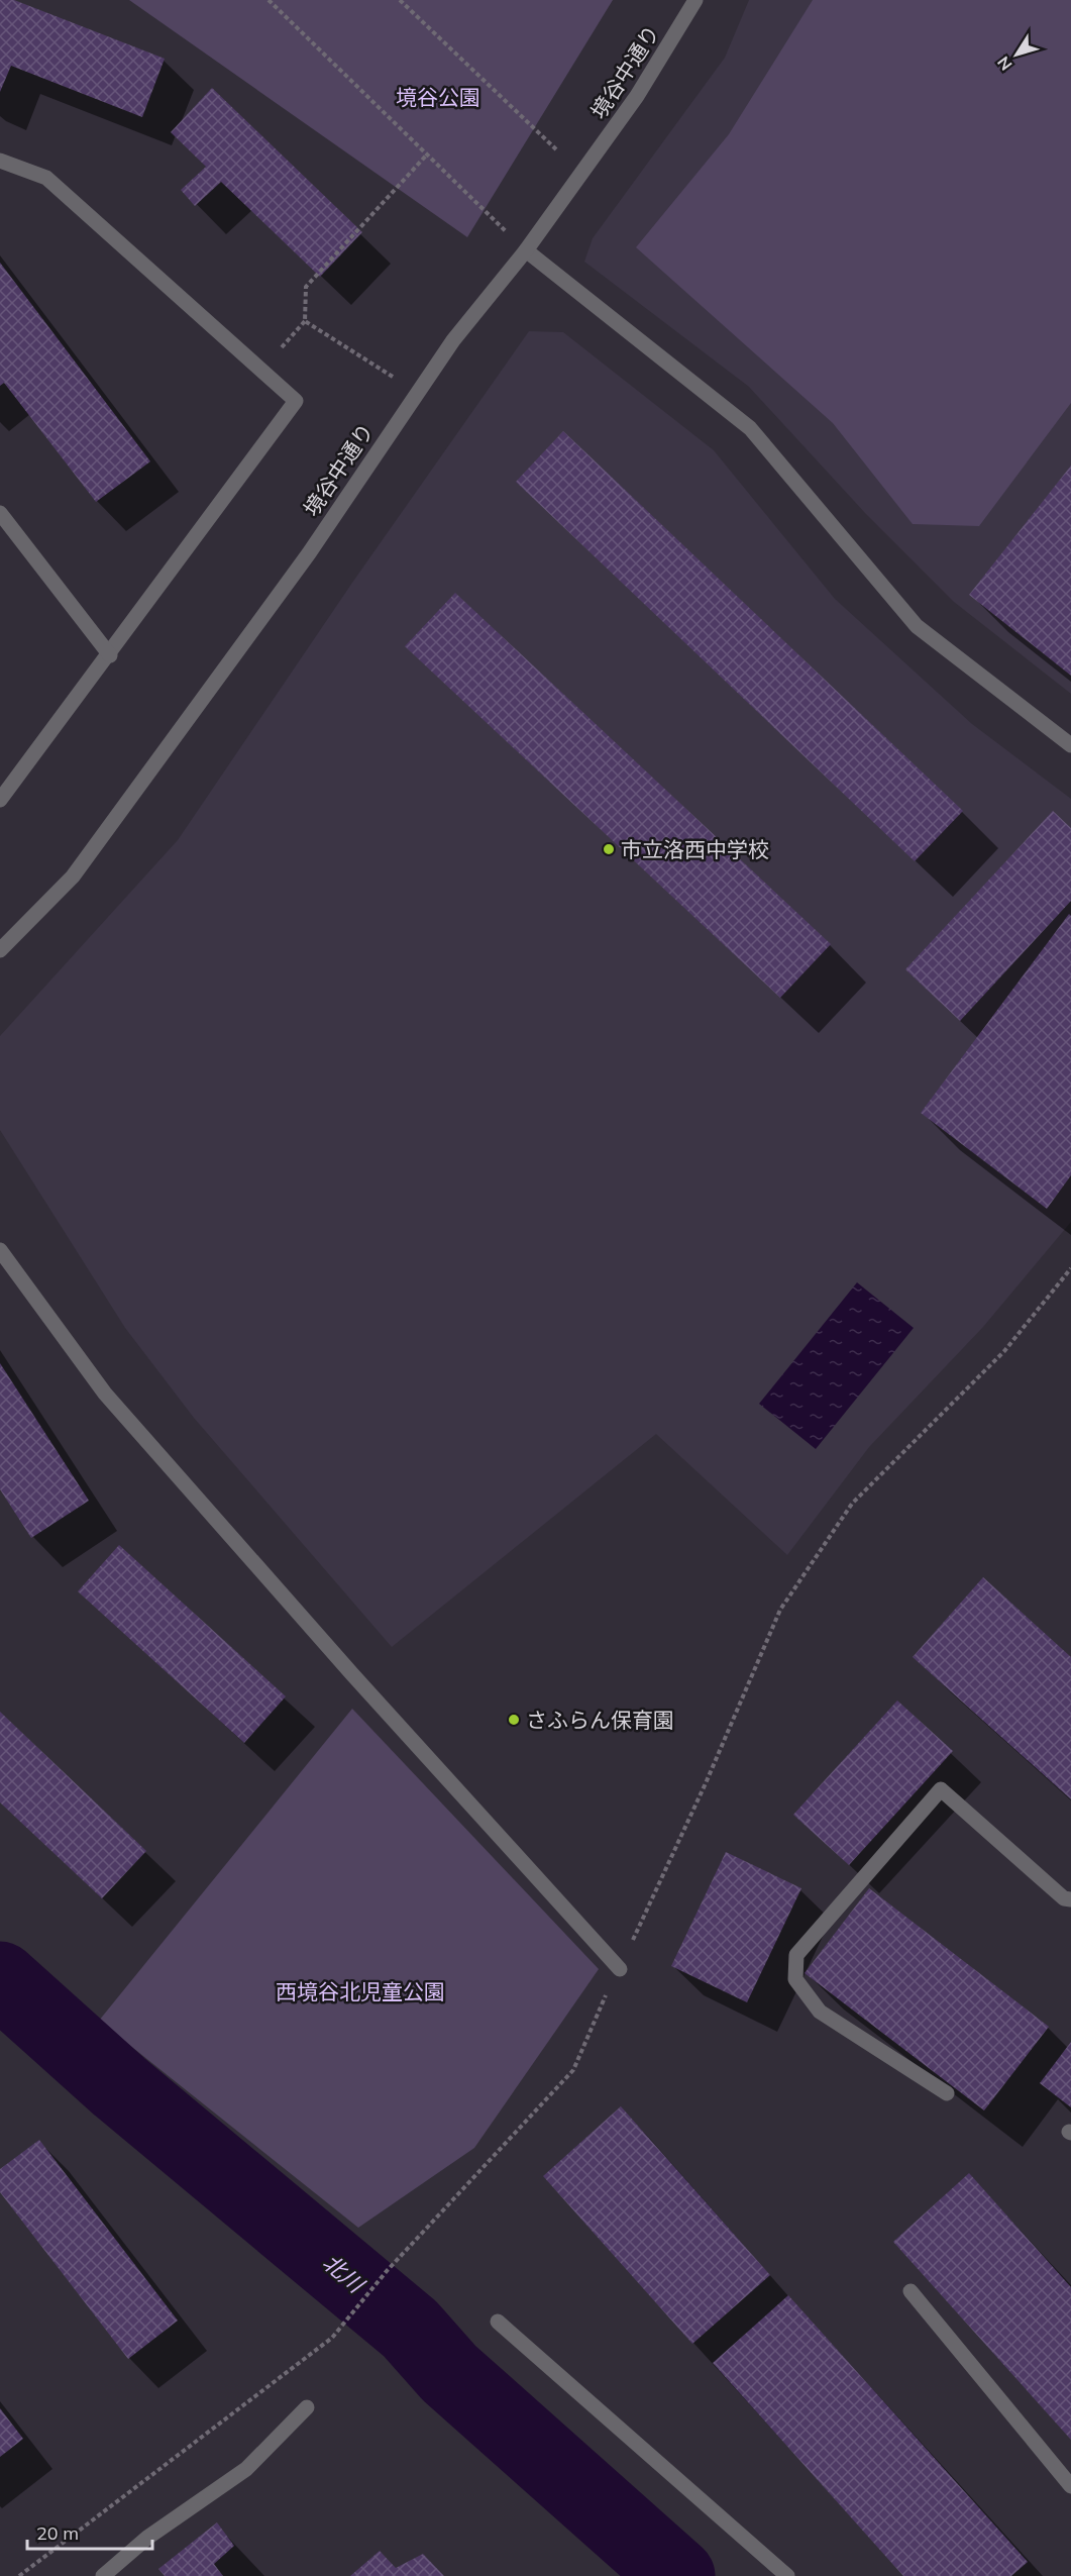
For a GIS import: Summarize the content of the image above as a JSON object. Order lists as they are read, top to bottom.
{
  "streets": {
    "street": ["境谷中通り"]
  },
  "water": ["北川"],
  "parks": ["境谷公園", "西境谷北児童公園"],
  "places": ["市立洛西中学校", "さふらん保育園"],
  "scale_bar": "20 m",
  "north": "bottom left"
}
